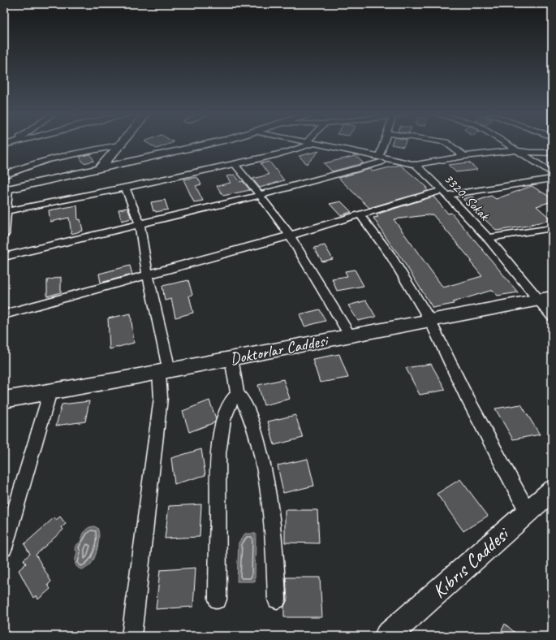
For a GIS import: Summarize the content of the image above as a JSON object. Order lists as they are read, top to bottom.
{
  "streets": {
    "street": ["3320. Sokak", "Doktorlar Caddesi", "Kıbrıs Caddesi"]
  },
  "crossings": [
    ["3320. Sokak", "Doktorlar Caddesi"]
  ]
}
